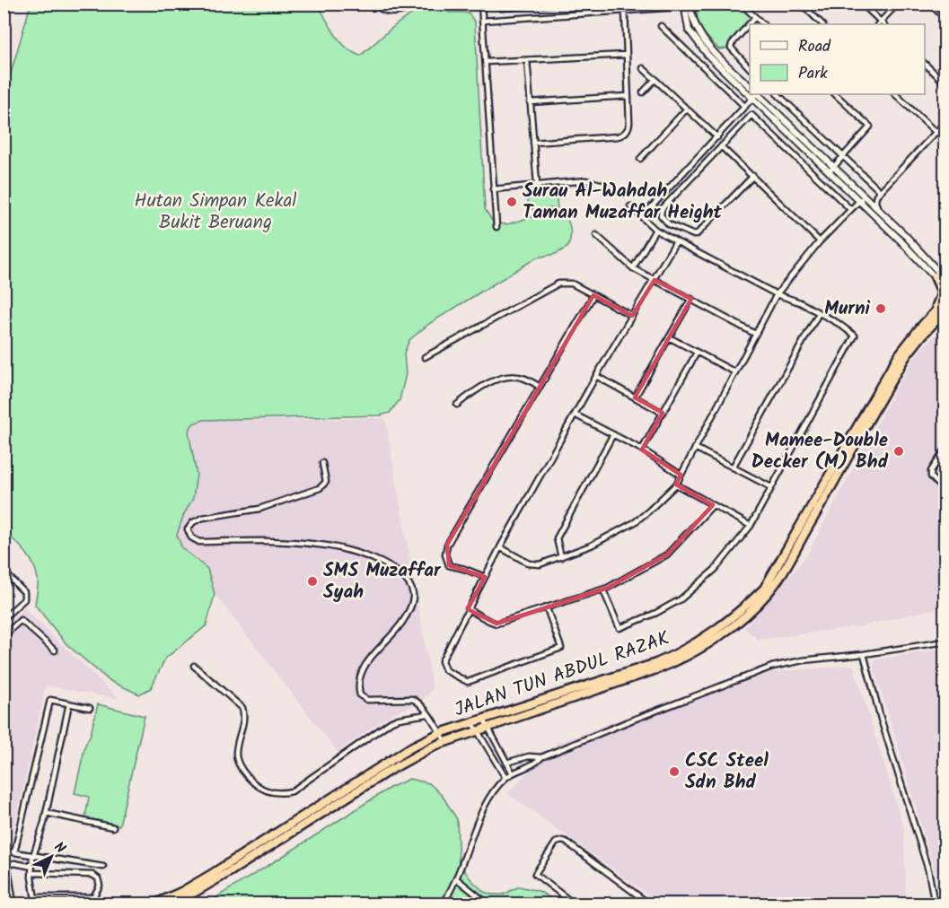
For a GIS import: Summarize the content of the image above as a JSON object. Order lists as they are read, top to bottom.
{
  "streets": {
    "highway": ["JALAN TUN ABDUL RAZAK"]
  },
  "parks": ["Hutan Simpan Kekal Bukit Beruang"],
  "places": [
    "Surau Al-Wahdah Taman Muzaffar Height",
    "Murni",
    "Mamee-Double Decker (M) Bhd",
    "SMS Muzaffar Syah",
    "CSC Steel Sdn Bhd"
  ],
  "legend": ["Road", "Park"],
  "north": "top right"
}
